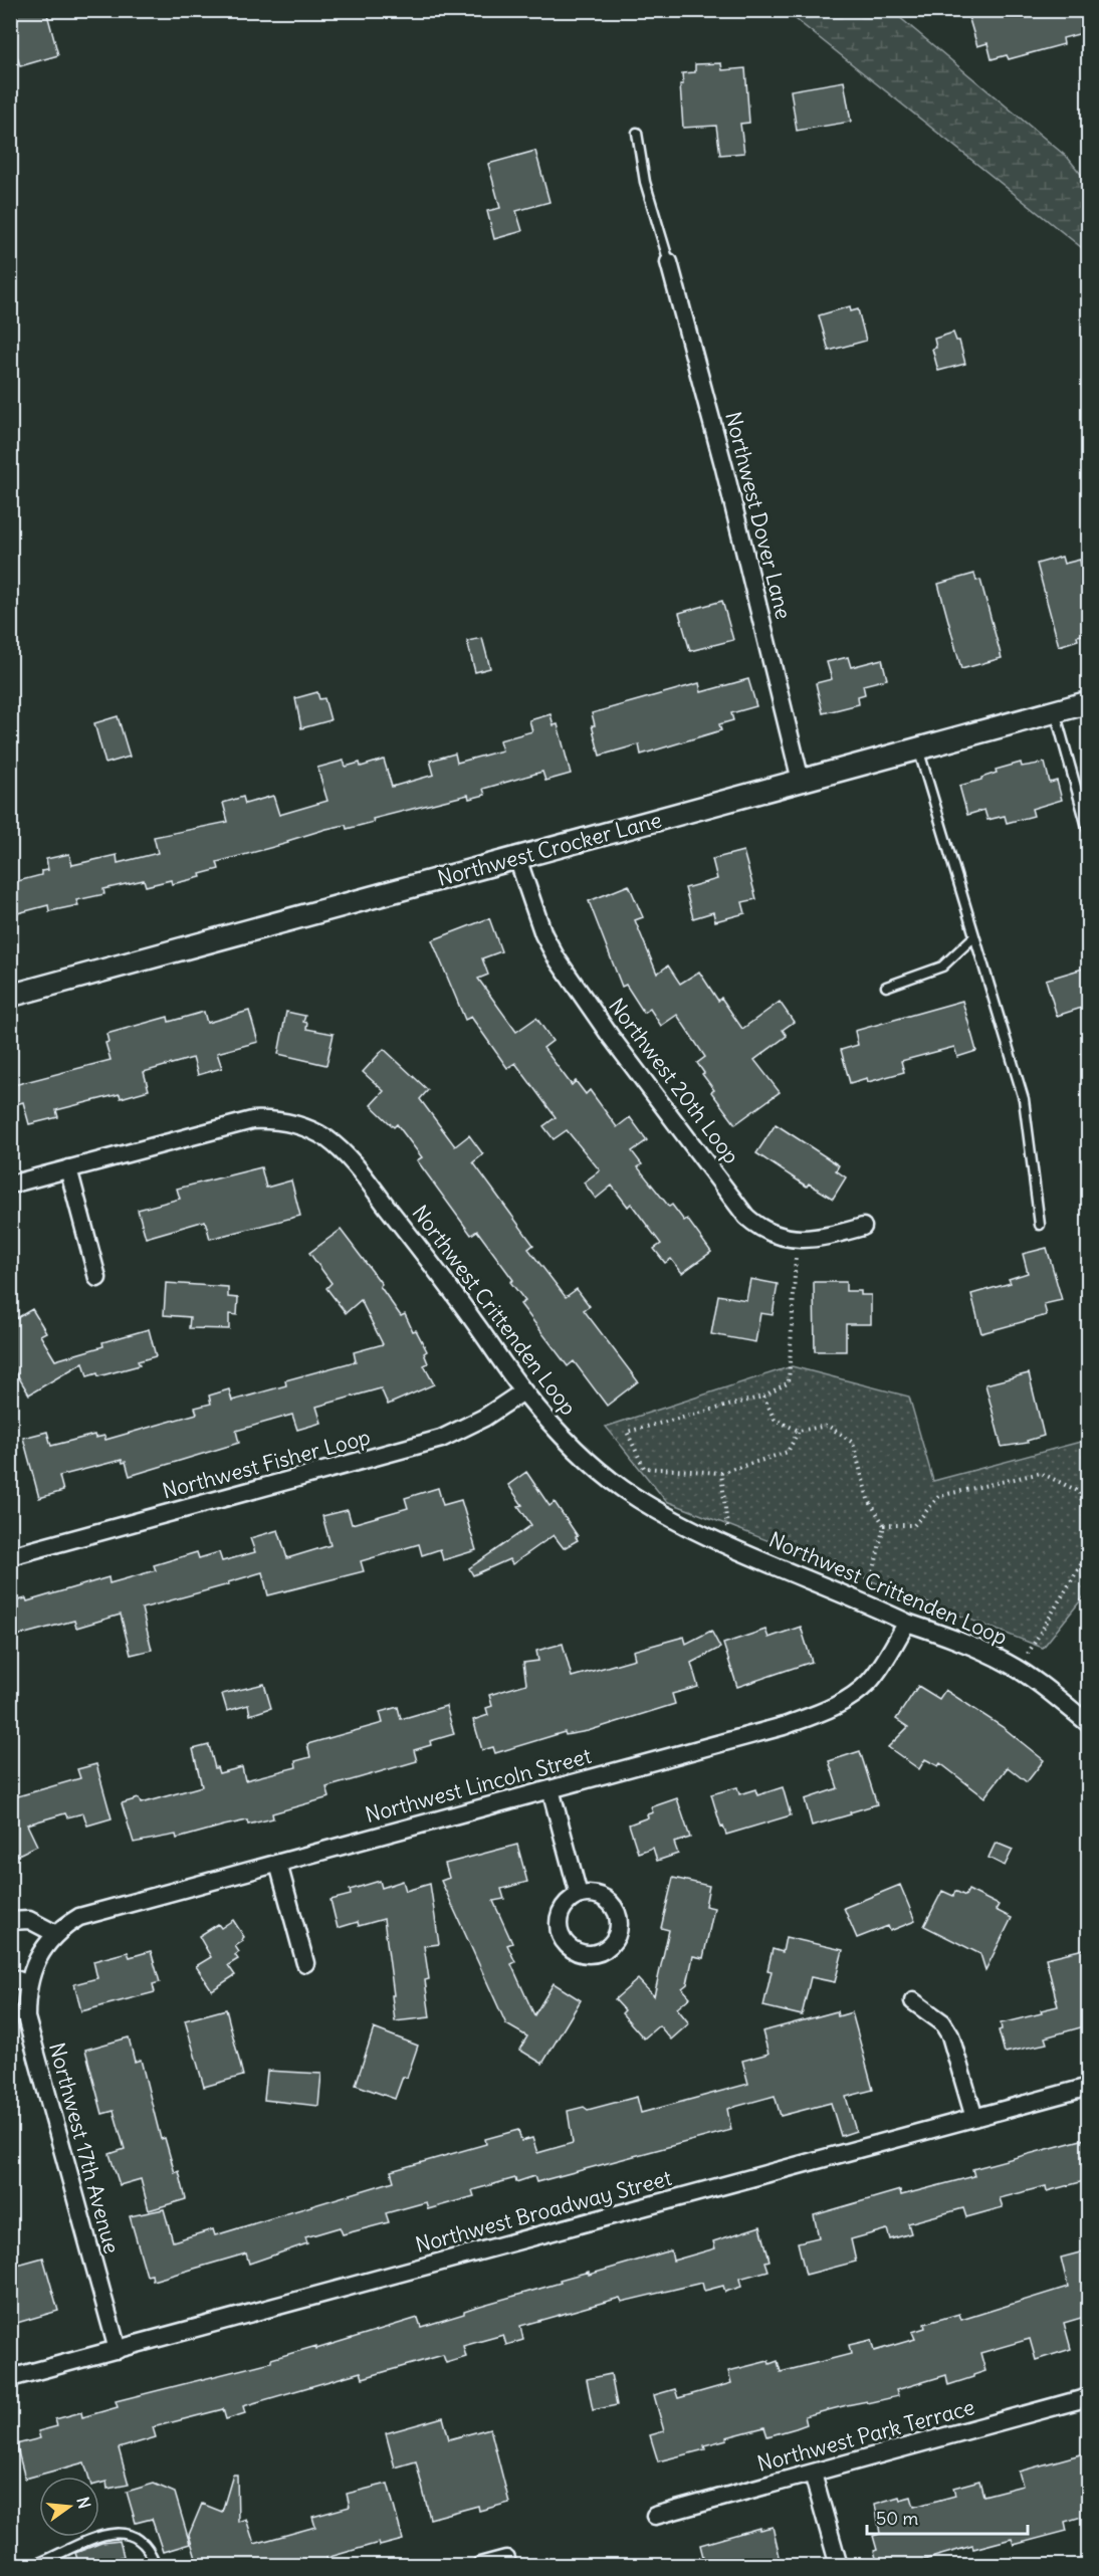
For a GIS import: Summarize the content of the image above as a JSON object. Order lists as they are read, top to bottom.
{
  "streets": {
    "street": [
      "Northwest Dover Lane",
      "Northwest Crocker Lane",
      "Northwest 20th Loop",
      "Northwest Crittenden Loop",
      "Northwest Fisher Loop",
      "Northwest Lincoln Street",
      "Northwest 17th Avenue",
      "Northwest Broadway Street",
      "Northwest Park Terrace"
    ]
  },
  "crossings": [
    ["Northwest Dover Lane", "Northwest Crocker Lane"],
    ["Northwest Crocker Lane", "Northwest 20th Loop"],
    ["Northwest Crittenden Loop", "Northwest Fisher Loop"],
    ["Northwest Crittenden Loop", "Northwest Lincoln Street"],
    ["Northwest Lincoln Street", "Northwest 17th Avenue"],
    ["Northwest 17th Avenue", "Northwest Broadway Street"]
  ],
  "scale_bar": "50 m",
  "north": "right"
}
